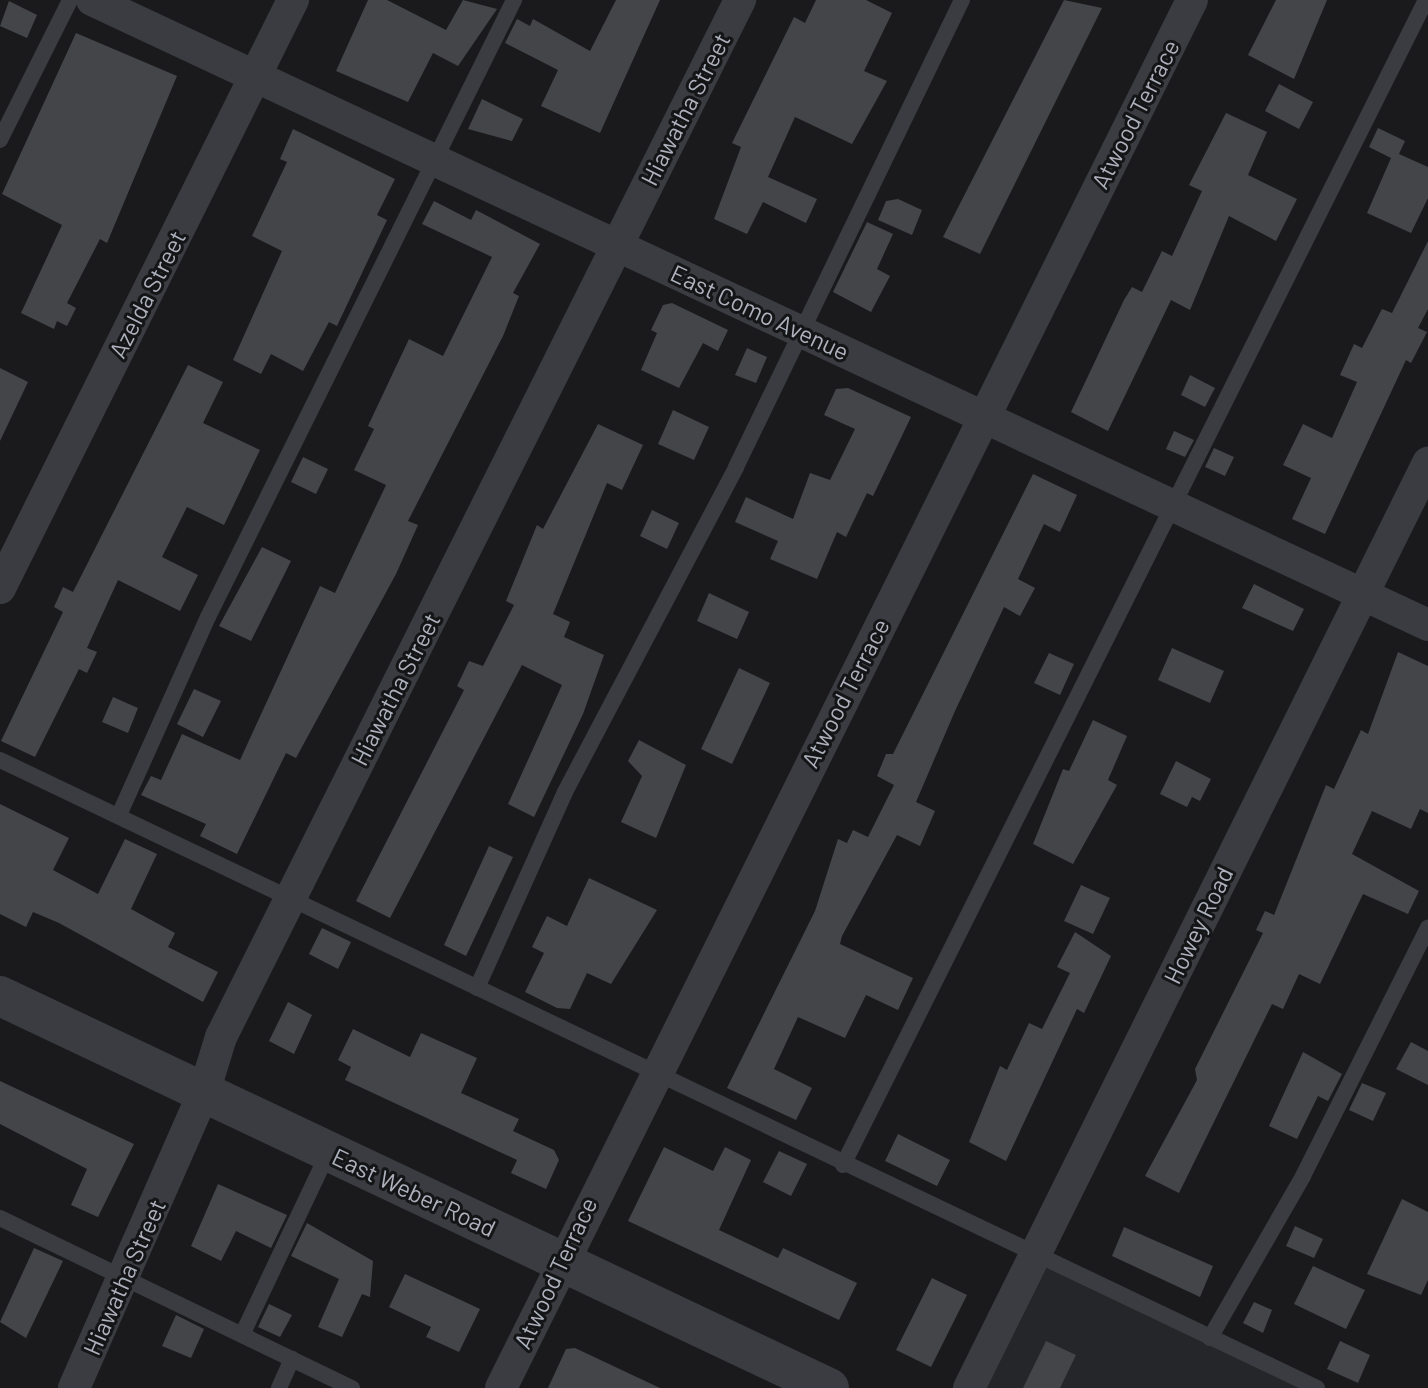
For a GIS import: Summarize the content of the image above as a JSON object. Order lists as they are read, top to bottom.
{
  "streets": {
    "street": [
      "Hiawatha Street",
      "Atwood Terrace",
      "Azelda Street",
      "East Como Avenue",
      "Howey Road",
      "East Weber Road"
    ]
  },
  "crossings": [
    ["Hiawatha Street", "East Como Avenue"],
    ["Hiawatha Street", "East Weber Road"],
    ["Atwood Terrace", "East Como Avenue"],
    ["Atwood Terrace", "East Weber Road"],
    ["Azelda Street", "East Como Avenue"],
    ["East Como Avenue", "Howey Road"]
  ]
}
